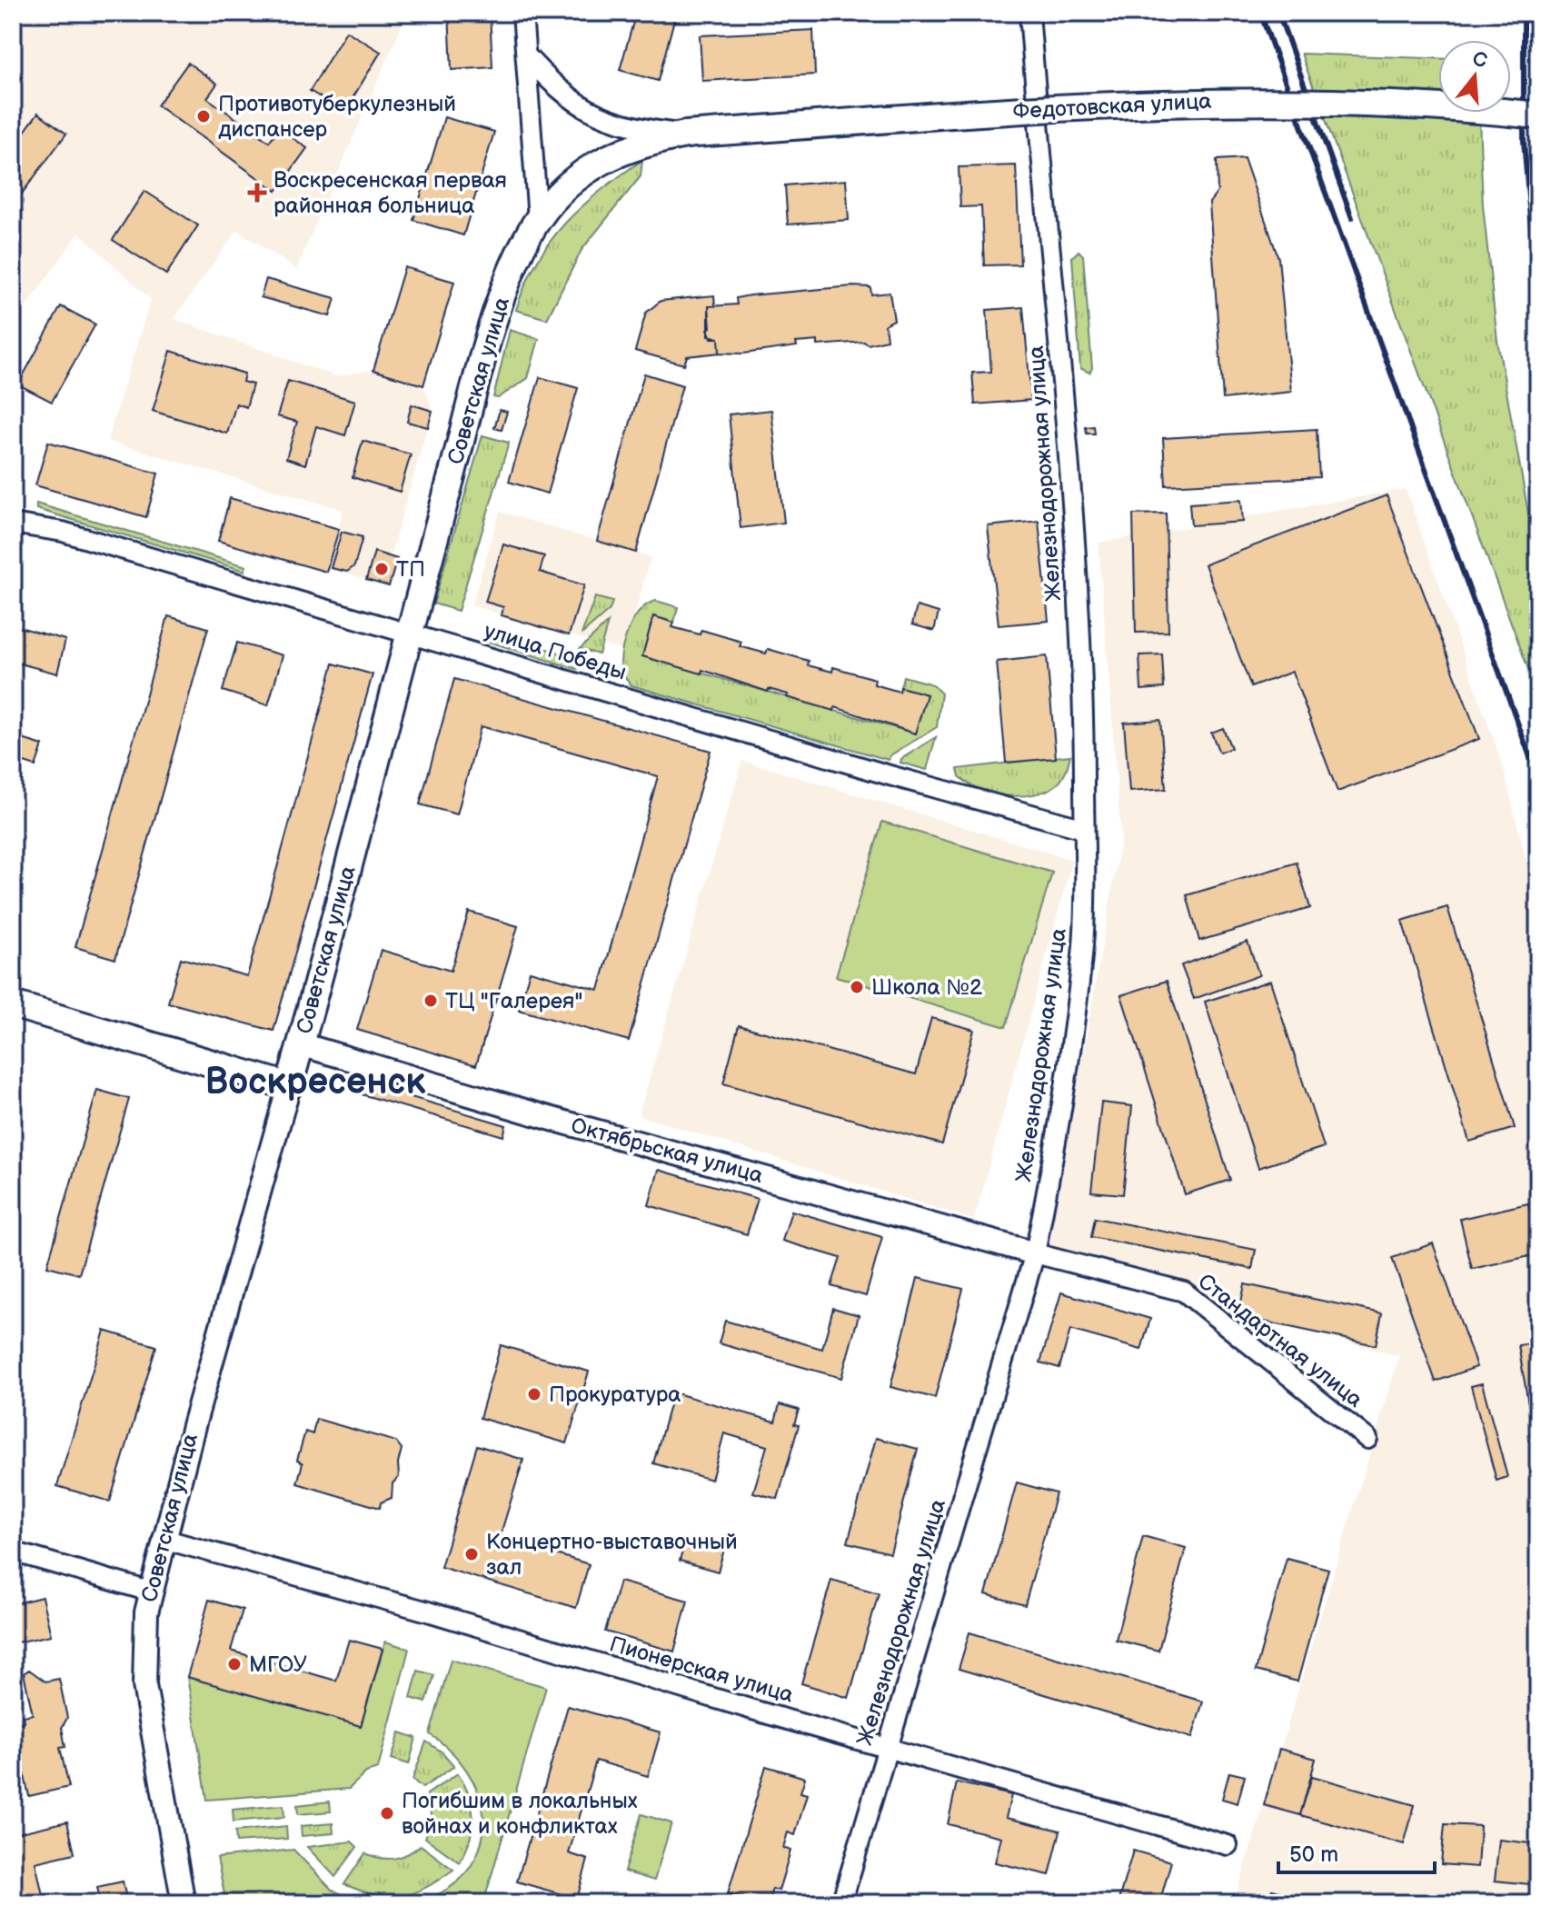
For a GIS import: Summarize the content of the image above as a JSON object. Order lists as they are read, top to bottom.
{
  "streets": {
    "main road": ["Федотовская улица", "Советская улица"],
    "street": [
      "Железнодорожная улица",
      "улица Победы",
      "Октябрьская улица",
      "Стандартная улица",
      "Пионерская улица"
    ]
  },
  "crossings": [
    ["Федотовская улица", "Советская улица"],
    ["Советская улица", "улица Победы"],
    ["Советская улица", "Октябрьская улица"],
    ["Советская улица", "Пионерская улица"],
    ["Железнодорожная улица", "улица Победы"],
    ["Железнодорожная улица", "Октябрьская улица"],
    ["Железнодорожная улица", "Стандартная улица"],
    ["Железнодорожная улица", "Пионерская улица"],
    ["Октябрьская улица", "Стандартная улица"]
  ],
  "districts": ["Воскресенск"],
  "places": {
    "other": [
      "Противотуберкулезный диспансер",
      "ТП",
      "Школа №2",
      "ТЦ \"Галерея\"",
      "Прокуратура",
      "Концертно-выставочный зал",
      "МГОУ",
      "Погибшим в локальных войнах и конфликтах"
    ],
    "health": ["Воскресенская первая районная больница"]
  },
  "scale_bar": "50 m",
  "north": "top"
}
